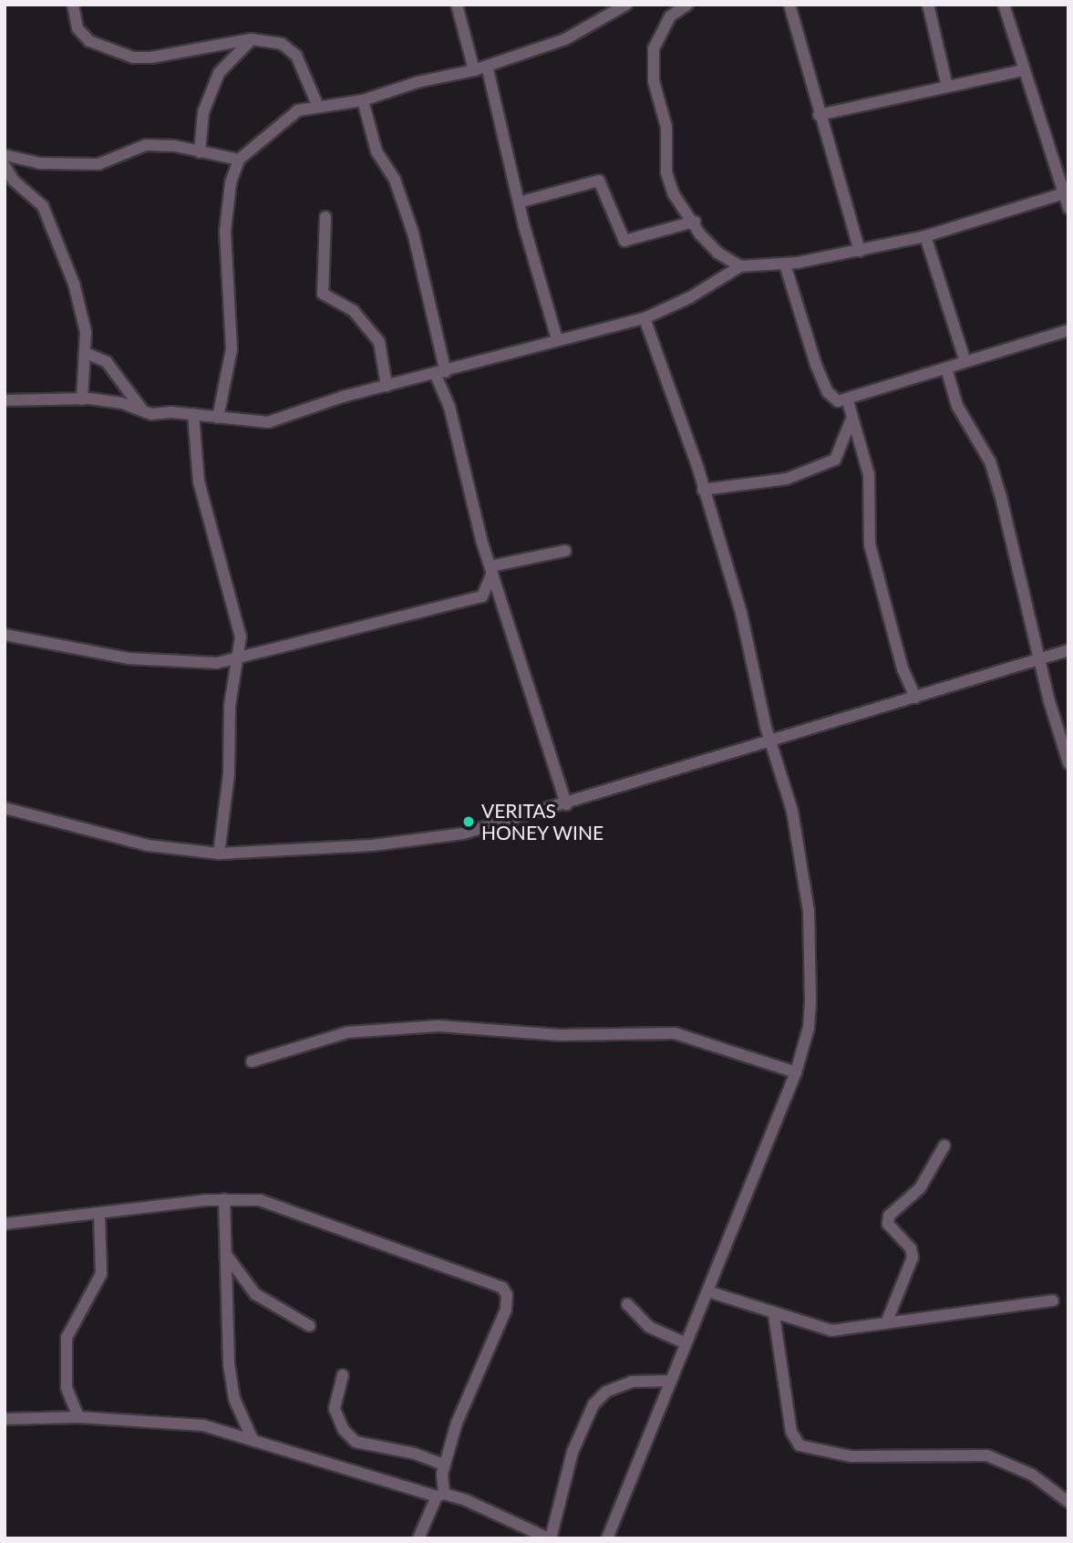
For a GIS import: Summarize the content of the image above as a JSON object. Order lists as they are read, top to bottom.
{
  "places": ["VERITAS HONEY WINE"]
}
